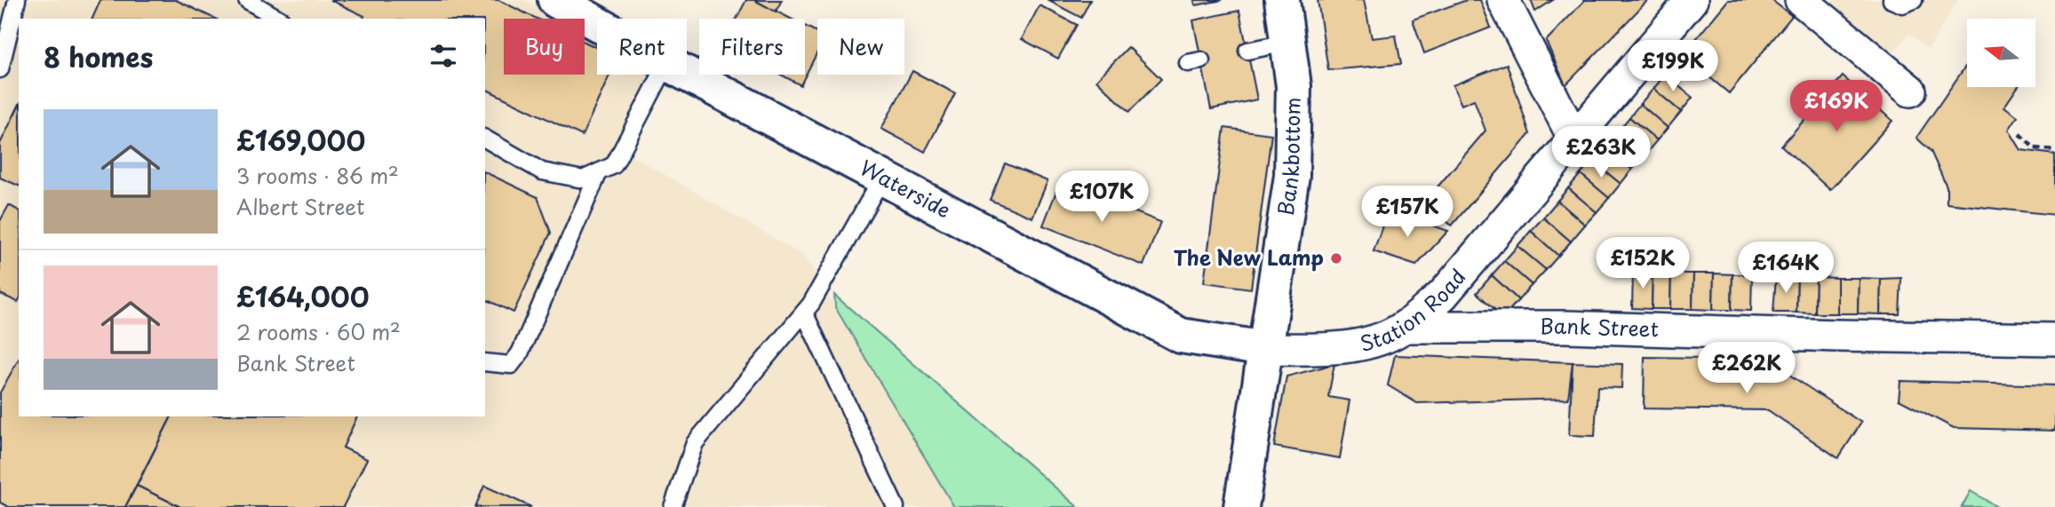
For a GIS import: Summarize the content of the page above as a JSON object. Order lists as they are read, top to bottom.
{
  "streets": {
    "street": [
      "Bankbottom",
      "Waterside",
      "Station Road",
      "Bank Street"
    ]
  },
  "crossings": [
    ["Bankbottom", "Waterside"],
    ["Bankbottom", "Station Road"],
    ["Waterside", "Station Road"],
    ["Station Road", "Bank Street"]
  ],
  "places": ["The New Lamp"],
  "north": "left",
  "page": {
    "chip": [
      "Buy",
      "Rent",
      "Filters",
      "New"
    ],
    "heading": "8 homes",
    "price": [
      "£199K",
      "£169K",
      "£263K",
      "£107K",
      "£157K",
      "£152K",
      "£164K",
      "£262K"
    ],
    "list": [
      {
        "name": "£169,000",
        "note": "3 rooms · 86 m² · Albert Street"
      },
      {
        "name": "£164,000",
        "note": "2 rooms · 60 m² · Bank Street"
      }
    ]
  }
}
